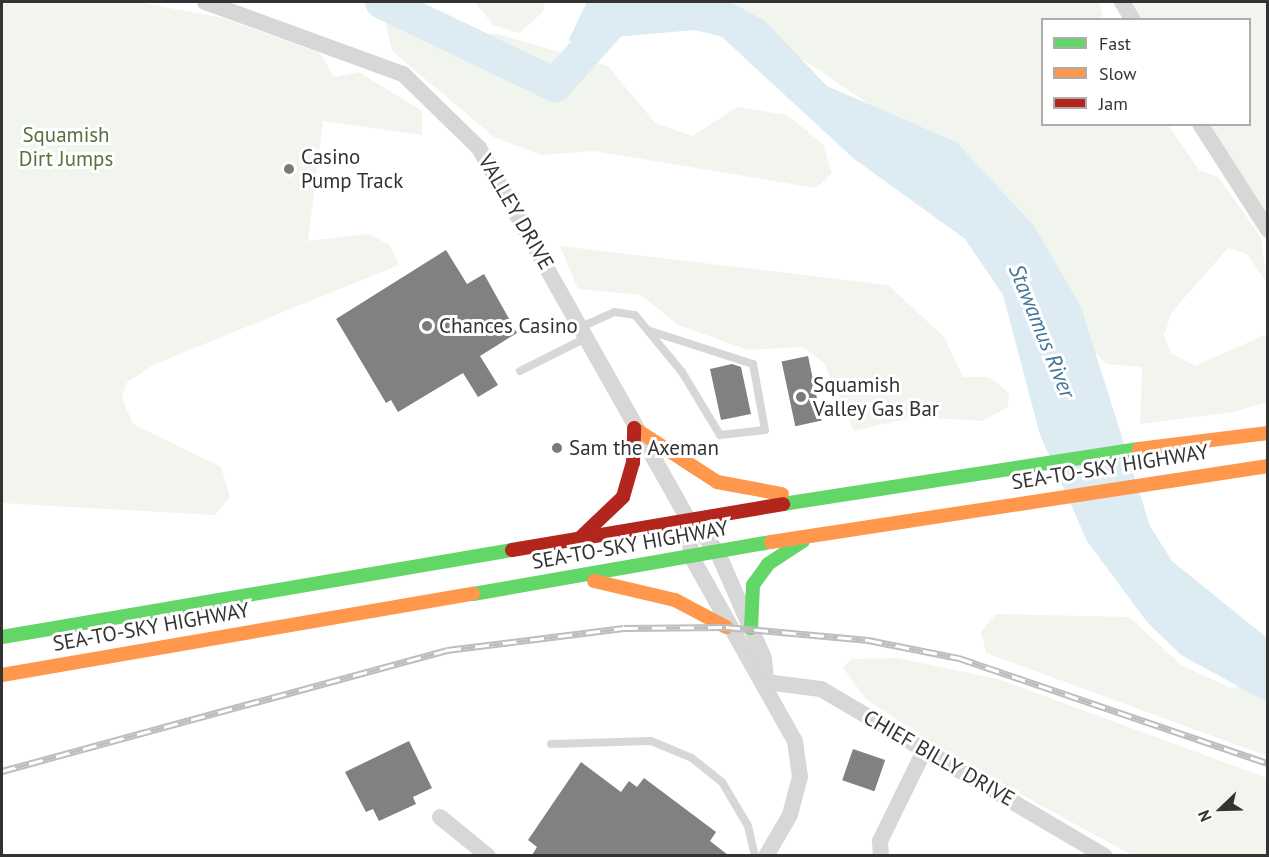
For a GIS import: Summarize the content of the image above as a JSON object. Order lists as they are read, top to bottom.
{
  "streets": {
    "highway": ["SEA-TO-SKY HIGHWAY"],
    "street": ["VALLEY DRIVE", "CHIEF BILLY DRIVE"]
  },
  "crossings": [
    ["VALLEY DRIVE", "SEA-TO-SKY HIGHWAY"]
  ],
  "water": ["Stawamus River"],
  "parks": ["Squamish Dirt Jumps"],
  "places": [
    "Casino Pump Track",
    "Chances Casino",
    "Squamish Valley Gas Bar",
    "Sam the Axeman"
  ],
  "legend": ["Fast", "Slow", "Jam"],
  "north": "bottom left"
}
